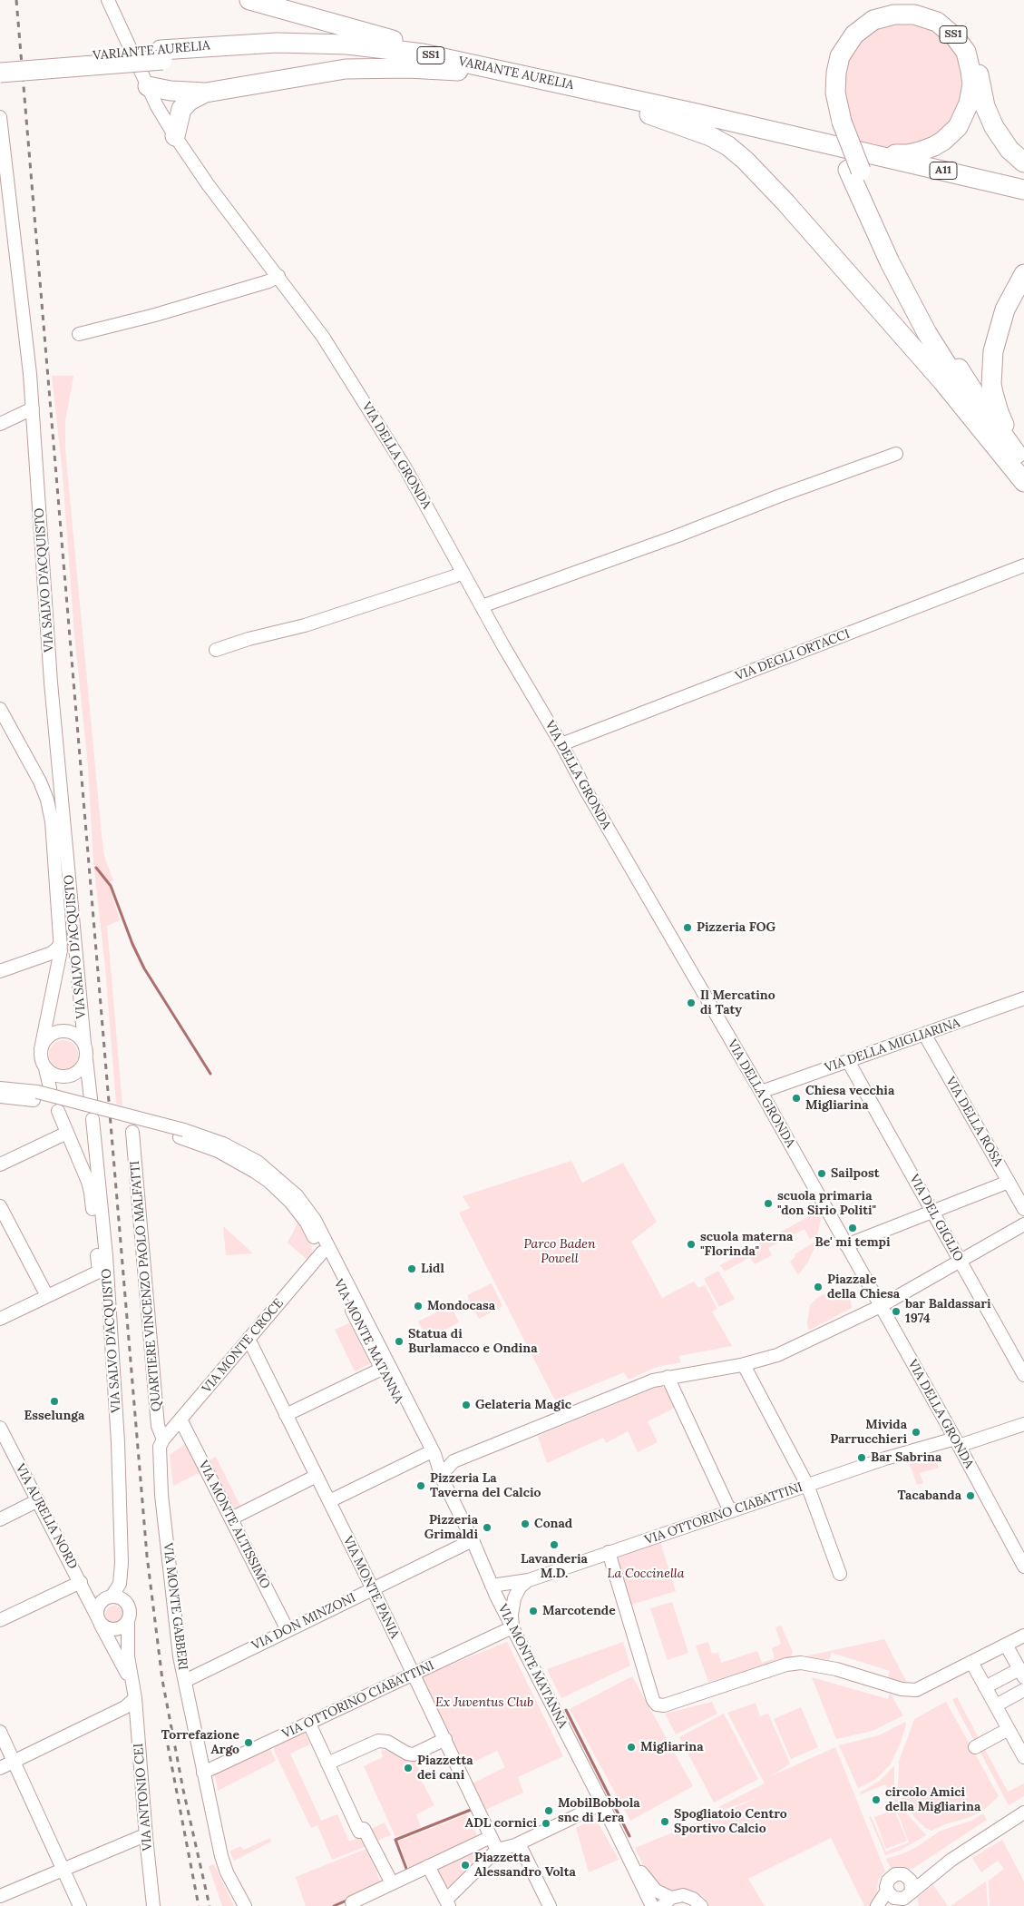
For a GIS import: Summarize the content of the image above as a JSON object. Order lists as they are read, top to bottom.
{
  "streets": {
    "highway": ["SS1", "VARIANTE AURELIA", "A11"],
    "street": [
      "VIA DELLA GRONDA",
      "VIA SALVO D'ACQUISTO",
      "VIA DEGLI ORTACCI",
      "VIA DELLA MIGLIARINA",
      "VIA DELLA ROSA",
      "VIA DEL GIGLIO",
      "QUARTIERE VINCENZO PAOLO MALFATTI",
      "VIA MONTE MATANNA",
      "VIA MONTE CROCE",
      "VIA OTTORINO CIABATTINI",
      "VIA AURELIA NORD",
      "VIA MONTE ALTISSIMO",
      "VIA MONTE PANIA",
      "VIA MONTE GABBERI",
      "VIA DON MINZONI",
      "VIA ANTONIO CEI"
    ]
  },
  "crossings": [
    ["SS1", "VARIANTE AURELIA"],
    ["SS1", "A11"],
    ["VARIANTE AURELIA", "A11"],
    ["VIA DELLA GRONDA", "VIA DEGLI ORTACCI"],
    ["VIA DELLA GRONDA", "VIA DELLA MIGLIARINA"],
    ["VIA DELLA GRONDA", "VIA OTTORINO CIABATTINI"],
    ["VIA SALVO D'ACQUISTO", "VIA AURELIA NORD"],
    ["VIA SALVO D'ACQUISTO", "VIA ANTONIO CEI"],
    ["VIA DELLA MIGLIARINA", "VIA DELLA ROSA"],
    ["VIA DELLA MIGLIARINA", "VIA DEL GIGLIO"],
    ["QUARTIERE VINCENZO PAOLO MALFATTI", "VIA MONTE CROCE"],
    ["QUARTIERE VINCENZO PAOLO MALFATTI", "VIA MONTE GABBERI"],
    ["VIA MONTE MATANNA", "VIA MONTE CROCE"],
    ["VIA MONTE MATANNA", "VIA OTTORINO CIABATTINI"],
    ["VIA MONTE MATANNA", "VIA DON MINZONI"],
    ["VIA MONTE CROCE", "VIA MONTE ALTISSIMO"],
    ["VIA MONTE CROCE", "VIA MONTE PANIA"],
    ["VIA MONTE CROCE", "VIA MONTE GABBERI"],
    ["VIA OTTORINO CIABATTINI", "VIA MONTE PANIA"],
    ["VIA OTTORINO CIABATTINI", "VIA MONTE GABBERI"],
    ["VIA AURELIA NORD", "VIA ANTONIO CEI"],
    ["VIA MONTE ALTISSIMO", "VIA DON MINZONI"],
    ["VIA MONTE PANIA", "VIA DON MINZONI"],
    ["VIA MONTE GABBERI", "VIA DON MINZONI"]
  ],
  "parks": ["Parco Baden Powell", "La Coccinella", "Ex Juventus Club"],
  "places": [
    "Pizzeria FOG",
    "Il Mercatino di Taty",
    "Chiesa vecchia Migliarina",
    "Sailpost",
    "scuola primaria \"don Sirio Politi\"",
    "Be' mi tempi",
    "scuola materna \"Florinda\"",
    "Lidl",
    "Piazzale della Chiesa",
    "Mondocasa",
    "bar Baldassari 1974",
    "Statua di Burlamacco e Ondina",
    "Esselunga",
    "Gelateria Magic",
    "Mivida Parrucchieri",
    "Bar Sabrina",
    "Pizzeria La Taverna del Calcio",
    "Tacabanda",
    "Conad",
    "Pizzeria Grimaldi",
    "Lavanderia M.D.",
    "Marcotende",
    "Torrefazione Argo",
    "Migliarina",
    "Piazzetta dei cani",
    "circolo Amici della Migliarina",
    "MobilBobbola snc di Lera",
    "Spogliatoio Centro Sportivo Calcio",
    "ADL cornici",
    "Piazzetta Alessandro Volta"
  ]
}
